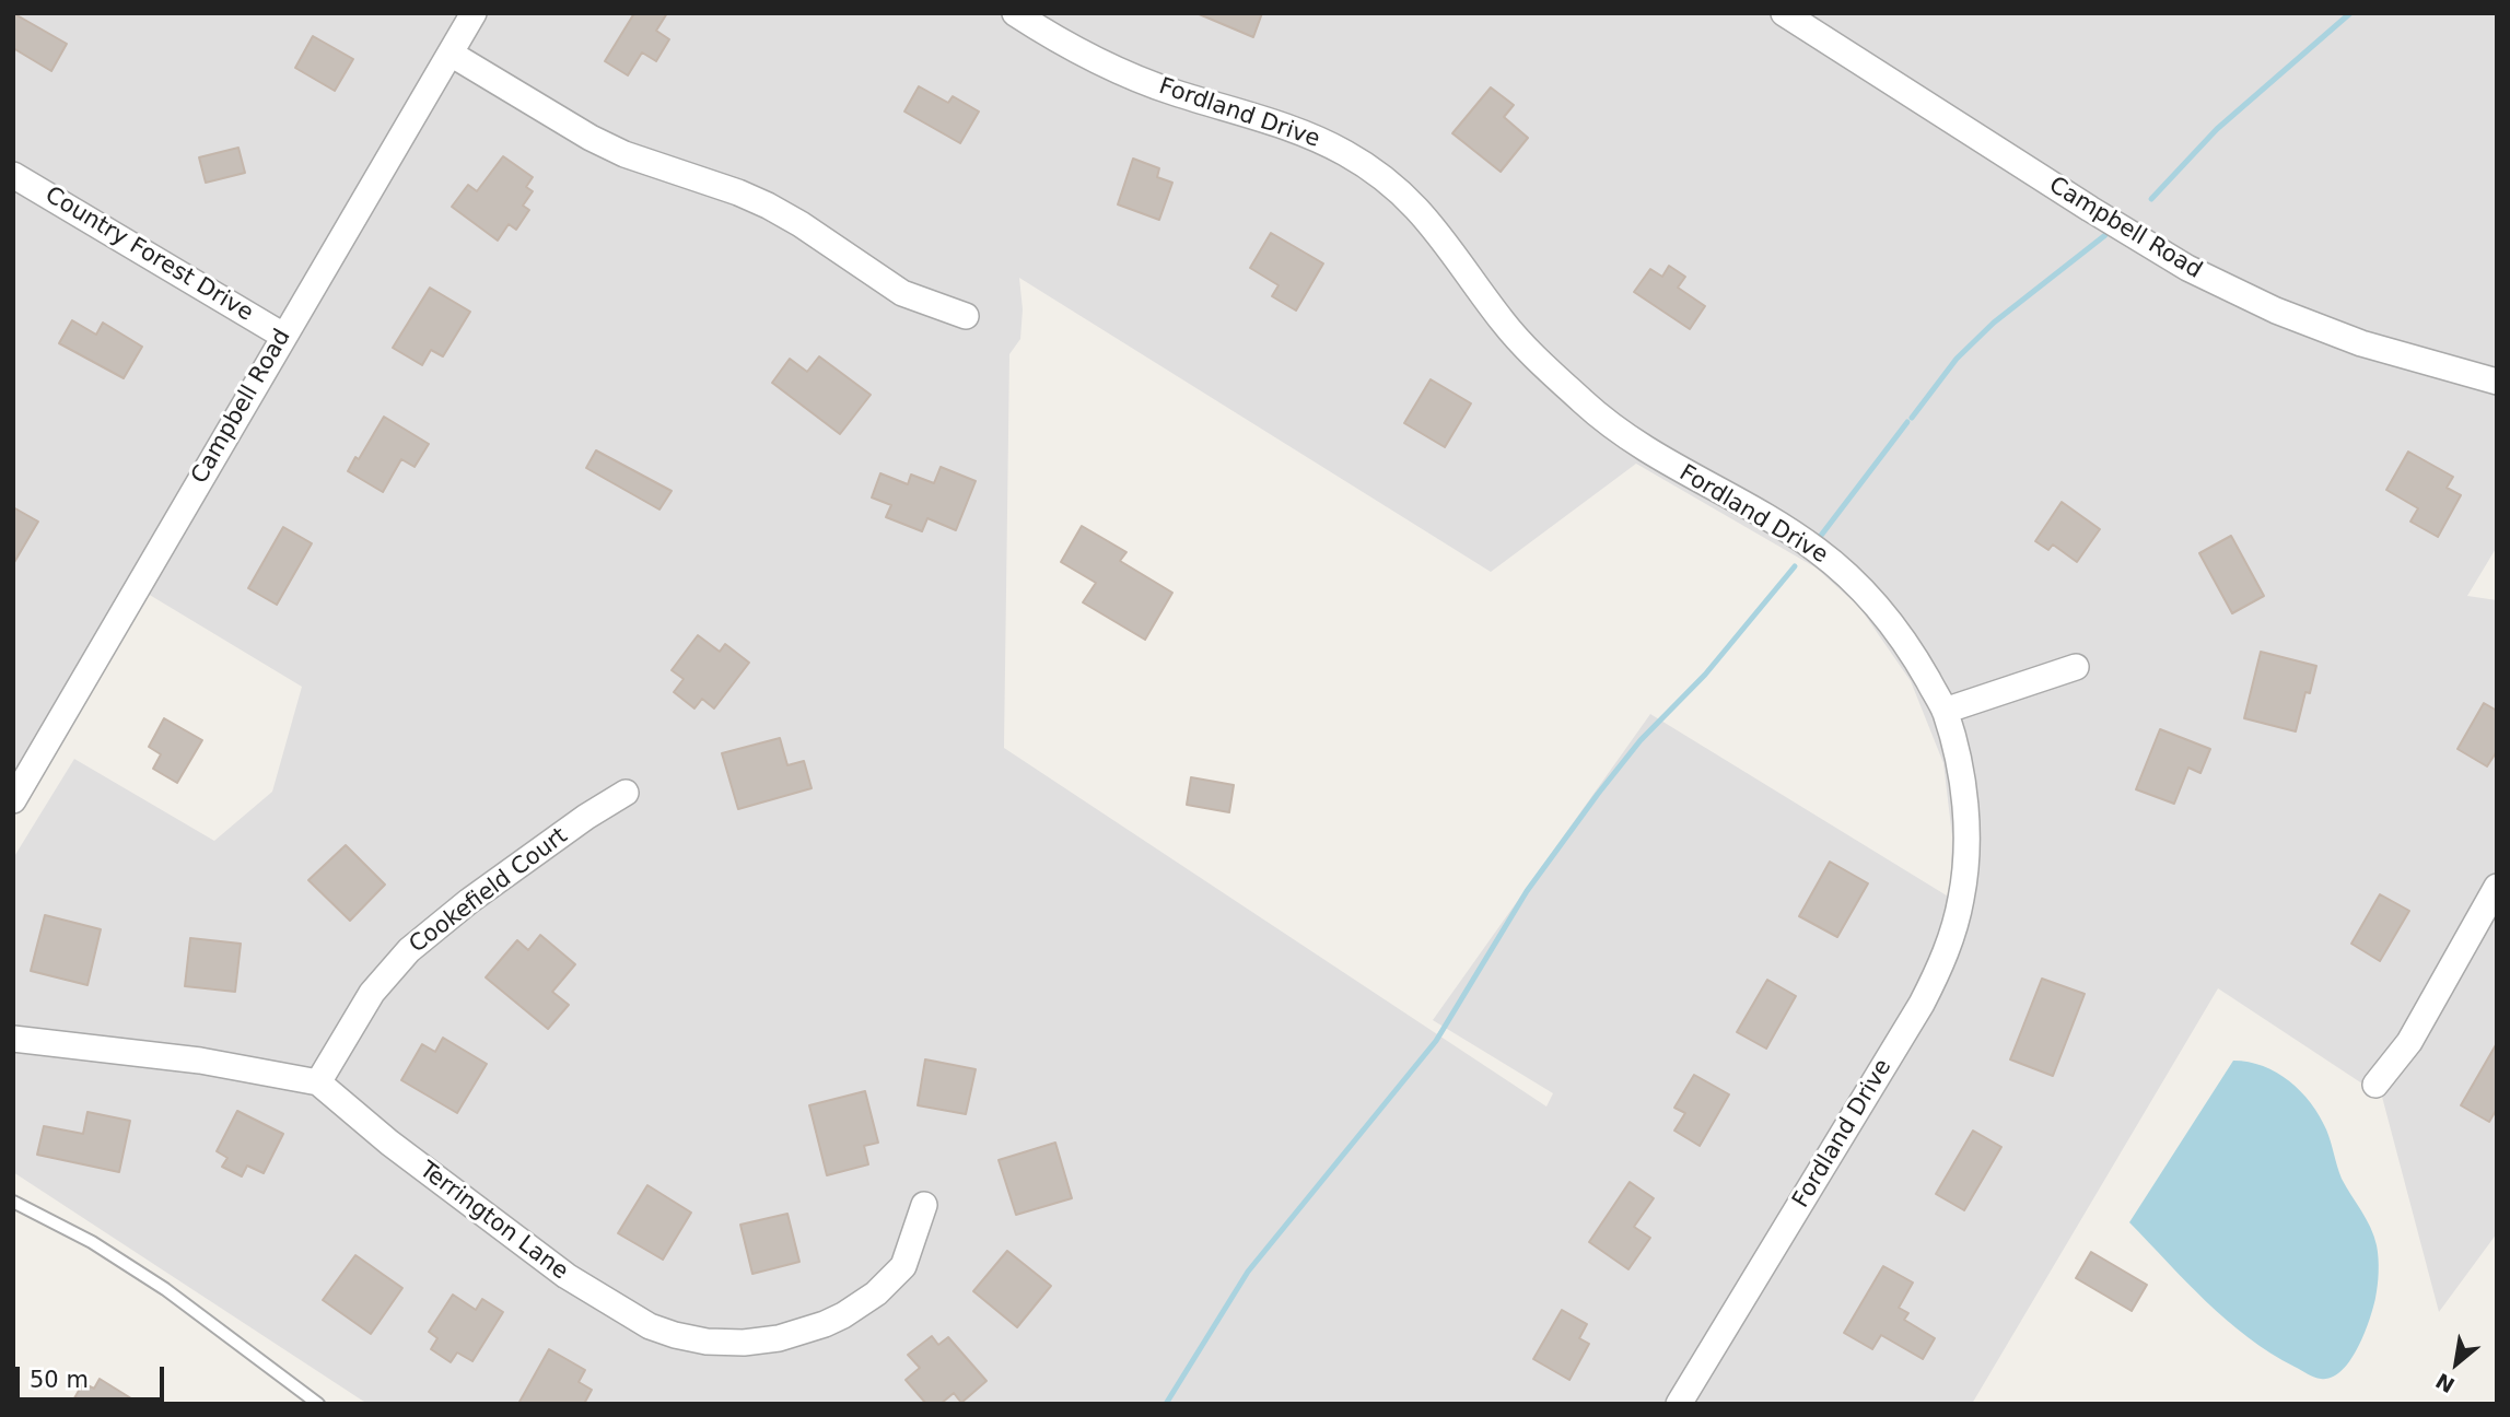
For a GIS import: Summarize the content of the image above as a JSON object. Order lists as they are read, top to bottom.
{
  "streets": {
    "street": [
      "Fordland Drive",
      "Campbell Road",
      "Country Forest Drive",
      "Cookefield Court",
      "Terrington Lane"
    ]
  },
  "crossings": [
    ["Campbell Road", "Country Forest Drive"],
    ["Cookefield Court", "Terrington Lane"]
  ],
  "scale_bar": "50 m",
  "north": "bottom left"
}
